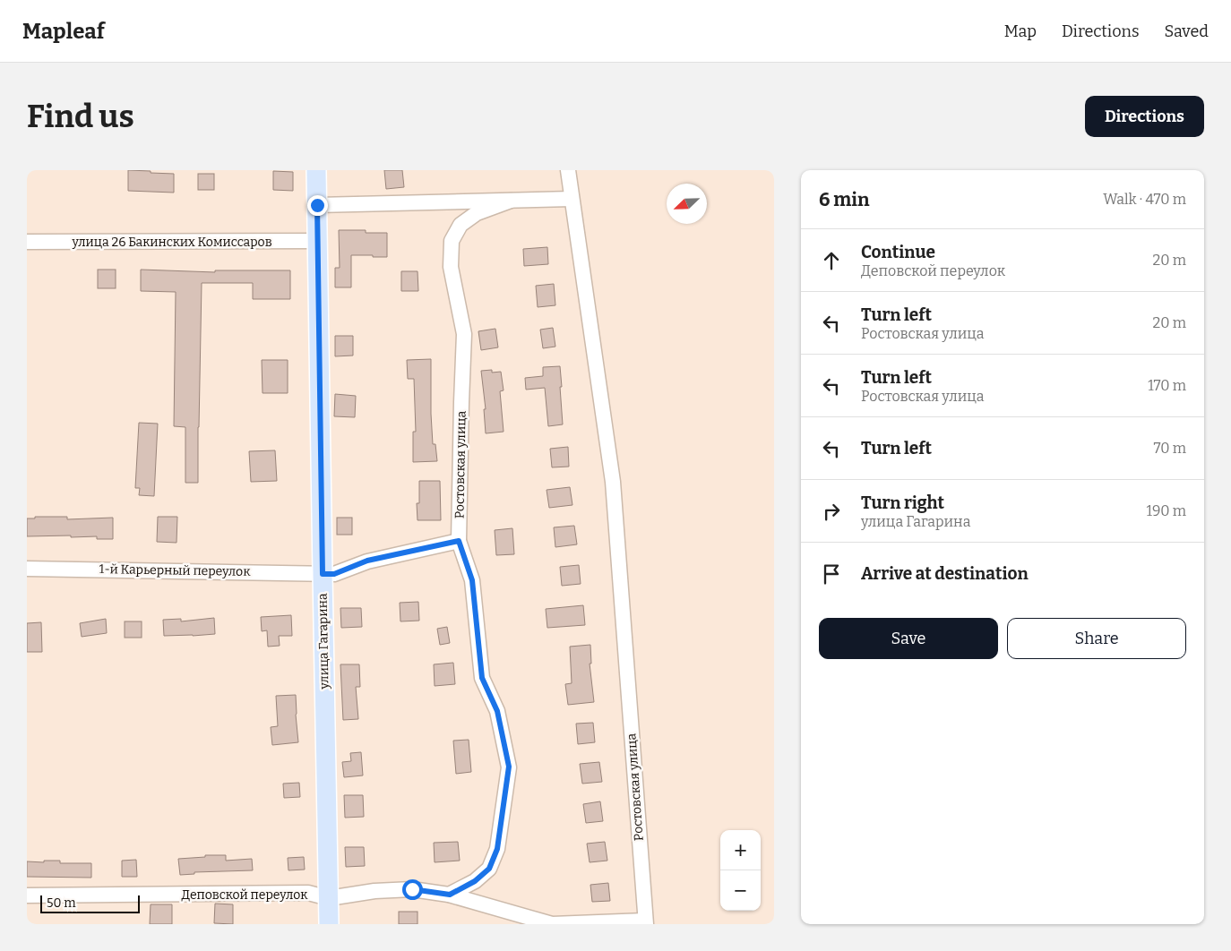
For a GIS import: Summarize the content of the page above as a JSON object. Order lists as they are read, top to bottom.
{
  "streets": {
    "main road": ["улица Гагарина"],
    "street": [
      "улица 26 Бакинских Комиссаров",
      "Ростовская улица",
      "1-й Карьерный переулок",
      "Деповской переулок"
    ]
  },
  "crossings": [
    ["улица 26 Бакинских Комиссаров", "улица Гагарина"],
    ["Ростовская улица", "1-й Карьерный переулок"],
    ["Ростовская улица", "Деповской переулок"],
    ["1-й Карьерный переулок", "улица Гагарина"],
    ["улица Гагарина", "Деповской переулок"]
  ],
  "scale_bar": "50 m",
  "north": "bottom left",
  "page": {
    "header": "Mapleaf",
    "nav": ["Map", "Directions", "Saved"],
    "buttons": [
      "Directions",
      ["Save", "Share"]
    ],
    "title": "Find us",
    "heading": ["6 min", "Walk · 470 m"],
    "list": [
      ["Continue", "Деповской переулок", "20 m"],
      ["Turn left", "Ростовская улица", "20 m"],
      ["Turn left", "Ростовская улица", "170 m"],
      ["Turn left", "70 m"],
      ["Turn right", "улица Гагарина", "190 m"],
      "Arrive at destination"
    ],
    "map_buttons": ["+", "−"],
    "scale": "50 m"
  }
}
